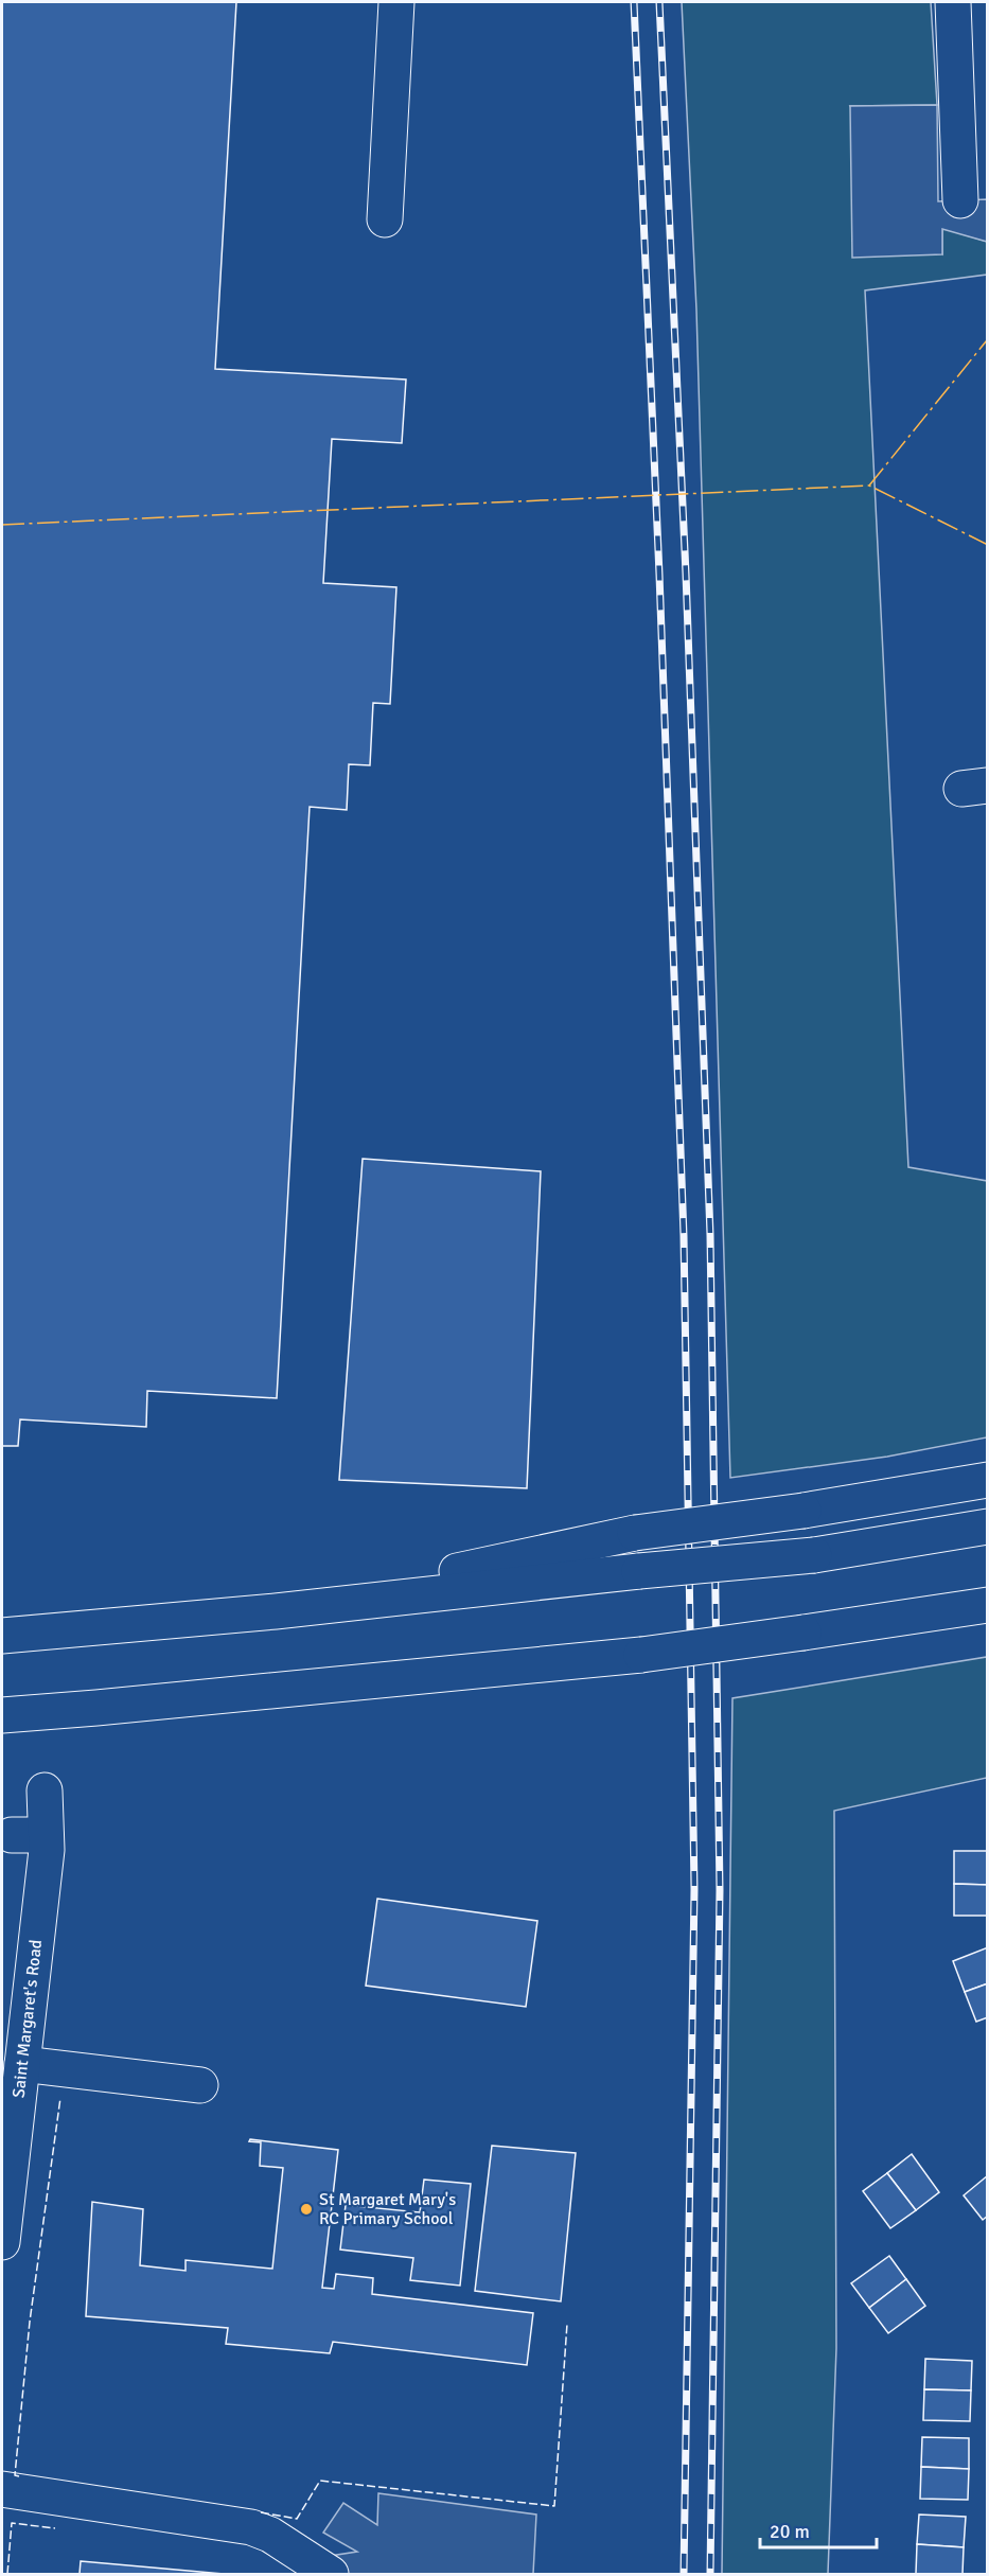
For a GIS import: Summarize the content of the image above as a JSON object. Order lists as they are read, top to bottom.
{
  "streets": {
    "main road": ["Saint Margaret's Road"]
  },
  "places": ["St Margaret Mary's RC Primary School"],
  "scale_bar": "20 m"
}
